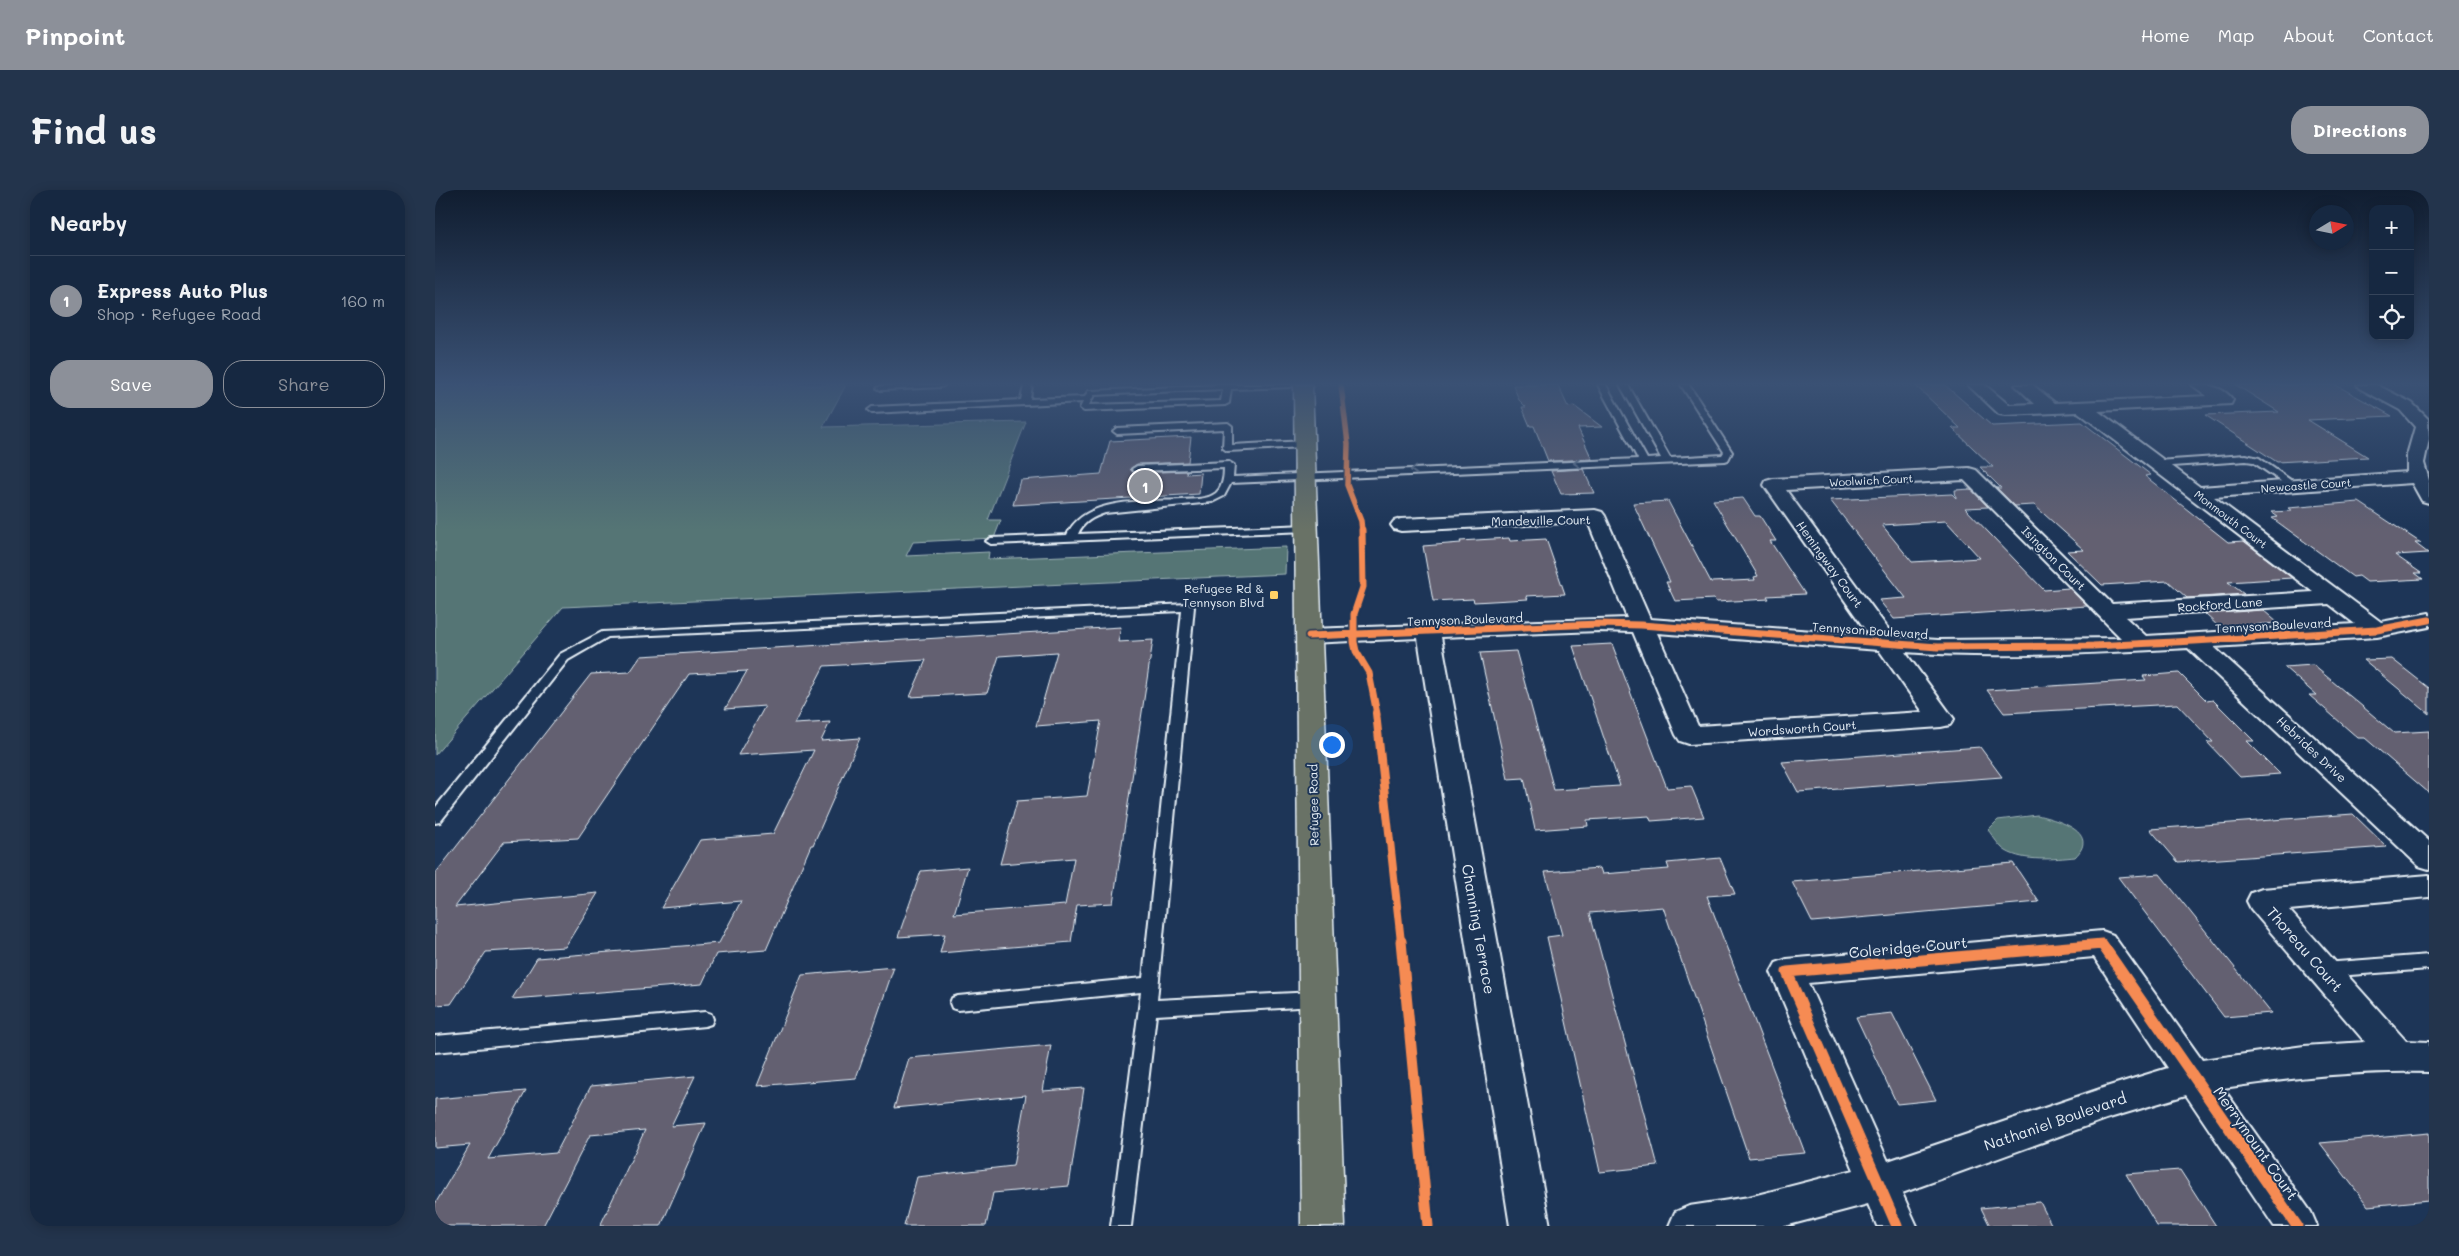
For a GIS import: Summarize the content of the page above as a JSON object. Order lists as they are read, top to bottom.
{
  "streets": {
    "main road": ["Refugee Road"],
    "street": [
      "Woolwich Court",
      "Newcastle Court",
      "Monmouth Court",
      "Mandeville Court",
      "Isington Court",
      "Hemingway Court",
      "Rockford Lane",
      "Tennyson Boulevard",
      "Wordsworth Court",
      "Hebrides Drive",
      "Channing Terrace",
      "Coleridge Court",
      "Thoreau Court",
      "Nathaniel Boulevard",
      "Merrymount Court"
    ]
  },
  "crossings": [
    ["Woolwich Court", "Isington Court"],
    ["Woolwich Court", "Hemingway Court"],
    ["Newcastle Court", "Monmouth Court"],
    ["Monmouth Court", "Rockford Lane"],
    ["Monmouth Court", "Tennyson Boulevard"],
    ["Mandeville Court", "Tennyson Boulevard"],
    ["Mandeville Court", "Wordsworth Court"],
    ["Isington Court", "Rockford Lane"],
    ["Isington Court", "Tennyson Boulevard"],
    ["Hemingway Court", "Tennyson Boulevard"],
    ["Hemingway Court", "Wordsworth Court"],
    ["Tennyson Boulevard", "Wordsworth Court"],
    ["Tennyson Boulevard", "Hebrides Drive"],
    ["Tennyson Boulevard", "Refugee Road"],
    ["Tennyson Boulevard", "Channing Terrace"],
    ["Coleridge Court", "Nathaniel Boulevard"],
    ["Coleridge Court", "Merrymount Court"],
    ["Thoreau Court", "Nathaniel Boulevard"],
    ["Nathaniel Boulevard", "Merrymount Court"]
  ],
  "places": {
    "transit": ["Refugee Rd & Tennyson Blvd"]
  },
  "north": "right",
  "page": {
    "header": "Pinpoint",
    "nav": [
      "Home",
      "Map",
      "About",
      "Contact"
    ],
    "buttons": [
      "Directions",
      ["Save", "Share"]
    ],
    "title": "Find us",
    "heading": "Nearby",
    "map_buttons": ["+", "−"],
    "list": [
      {
        "mark": "1",
        "name": "Express Auto Plus",
        "note": "Shop · Refugee Road",
        "value": "160 m"
      }
    ],
    "pins": "1"
  }
}
